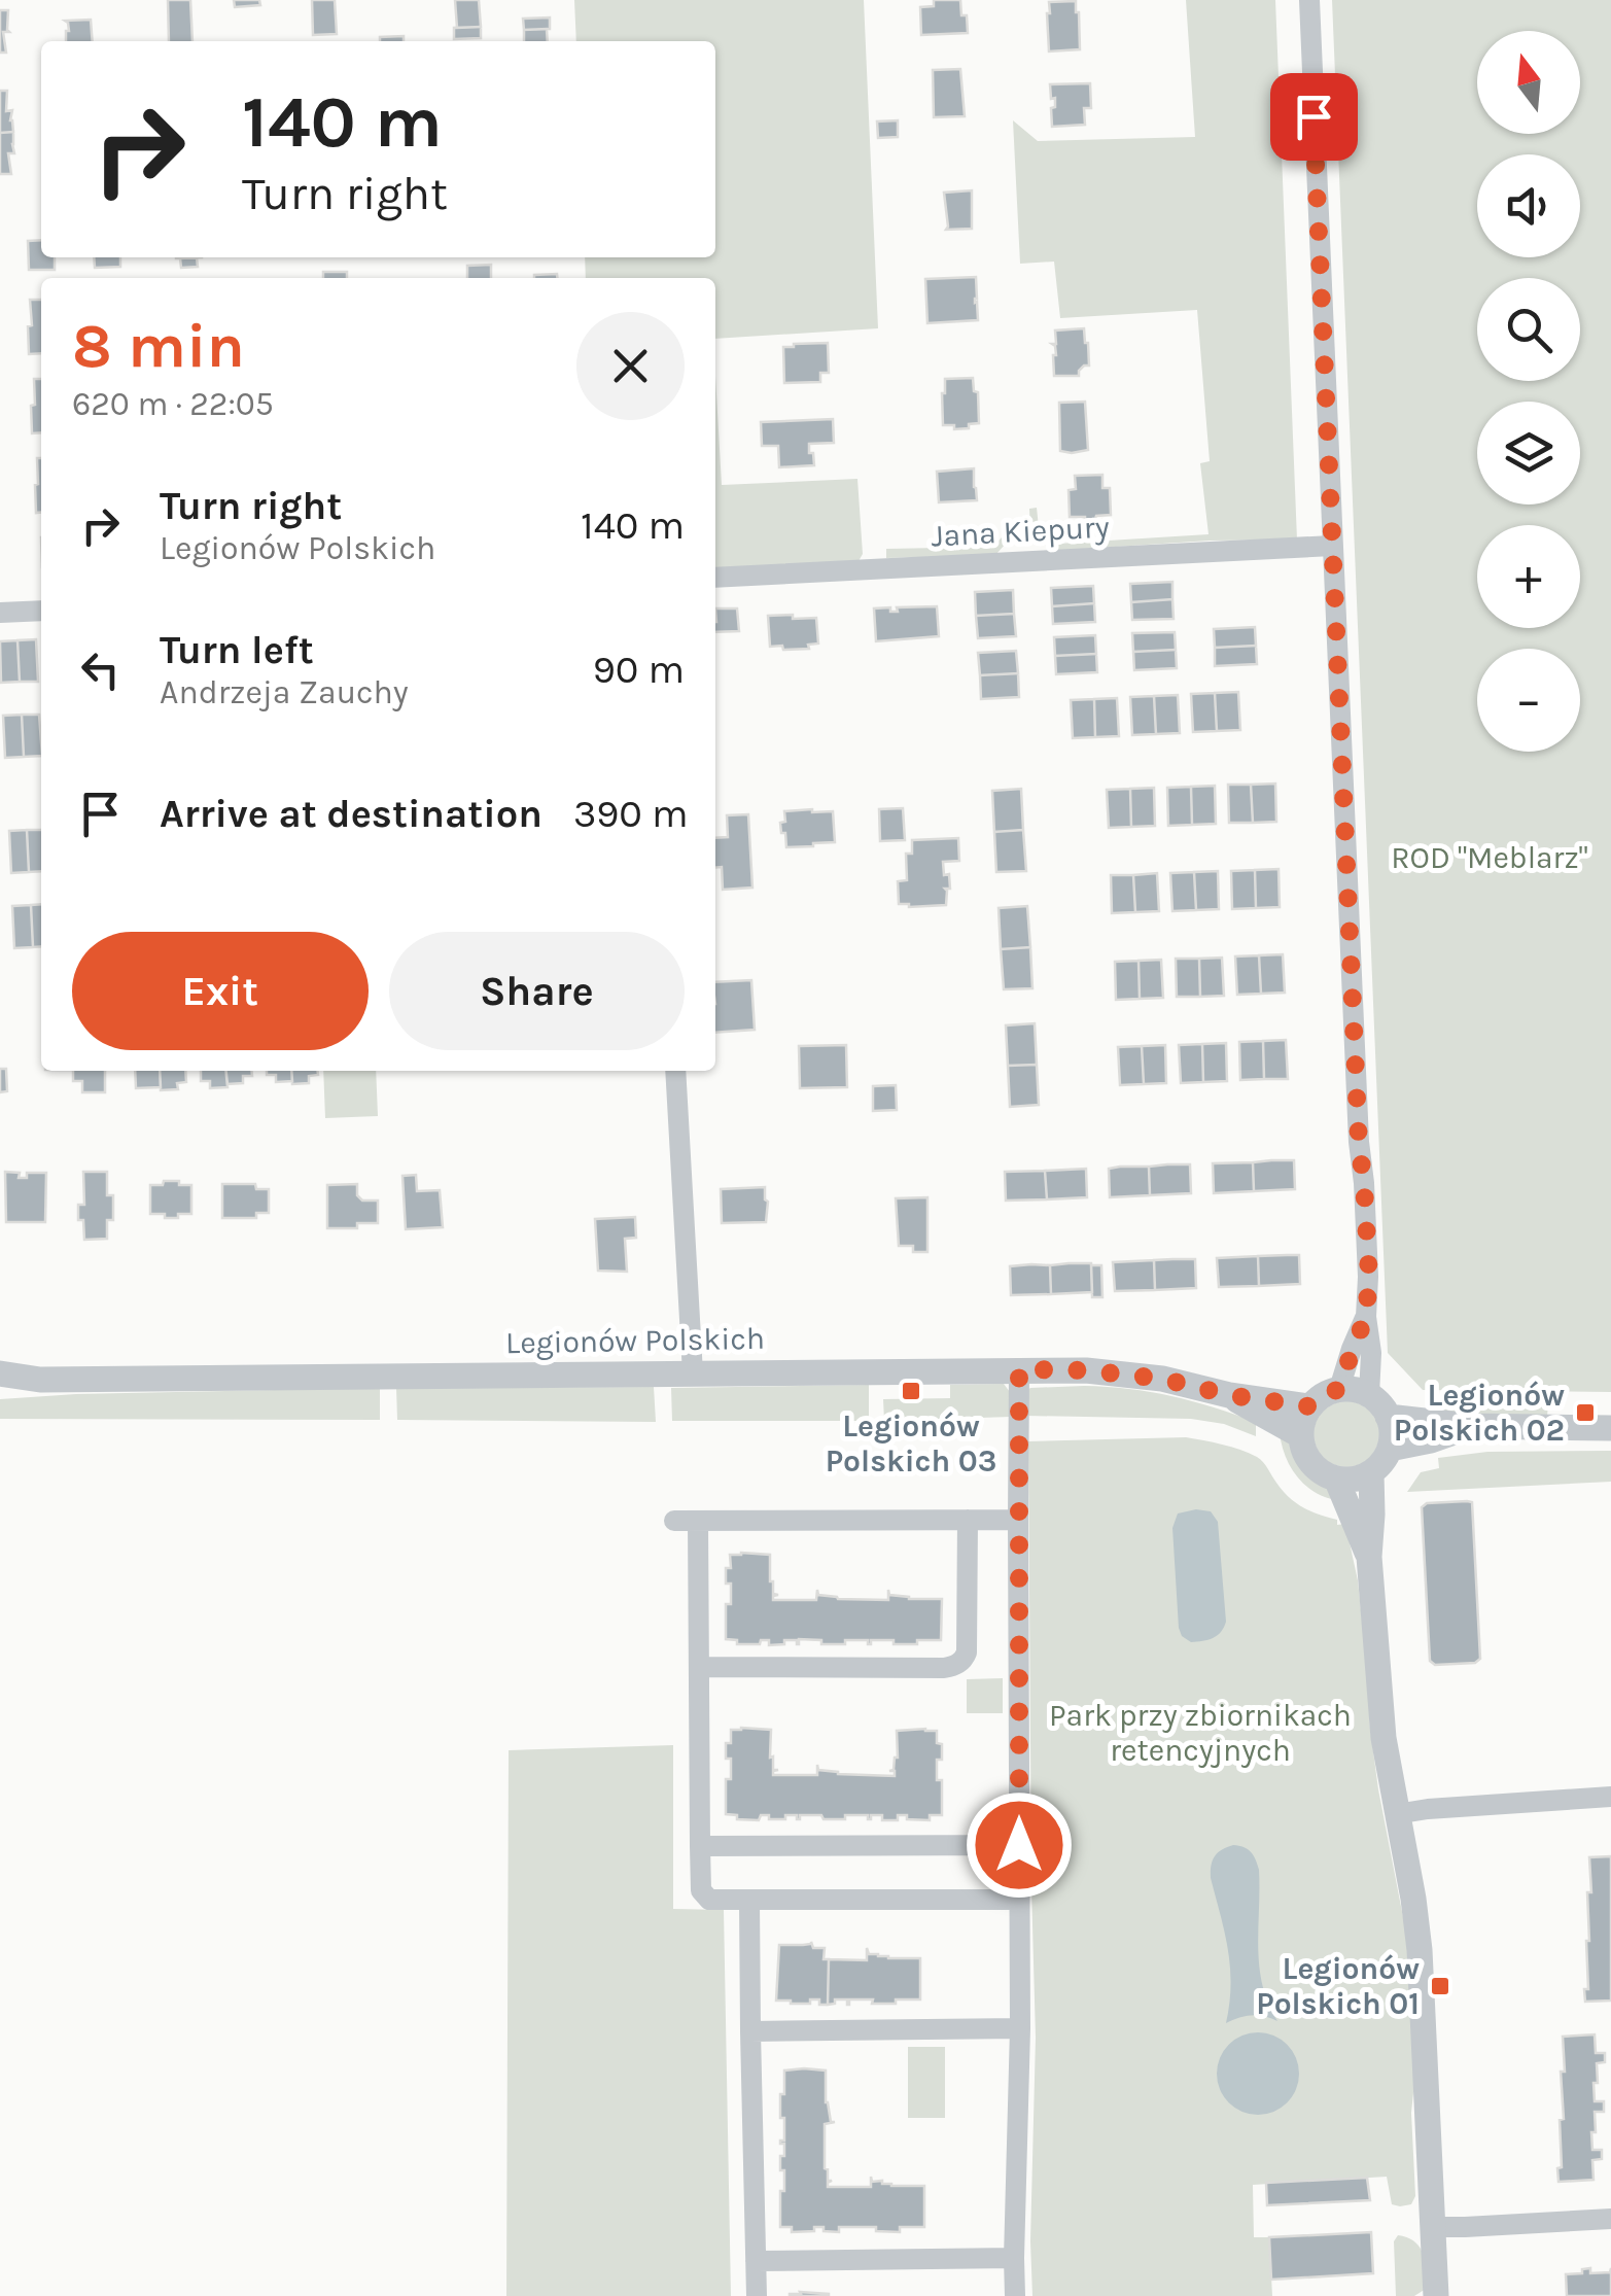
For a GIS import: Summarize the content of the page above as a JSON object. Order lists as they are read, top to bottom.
{
  "streets": {
    "street": ["Jana Kiepury", "Legionów Polskich"]
  },
  "parks": ["ROD \"Meblarz\"", "Park przy zbiornikach retencyjnych"],
  "places": {
    "transit": ["Legionów Polskich 03", "Legionów Polskich 02", "Legionów Polskich 01"]
  },
  "north": "top",
  "page": {
    "map_buttons": ["+", "−"],
    "turn": ["140 m", "Turn right"],
    "heading": ["8 min", "620 m · 22:05"],
    "list": [
      {
        "name": "Turn right",
        "note": "Legionów Polskich",
        "value": "140 m"
      },
      {
        "name": "Turn left",
        "note": "Andrzeja Zauchy",
        "value": "90 m"
      },
      {
        "name": "Arrive at destination",
        "value": "390 m"
      }
    ],
    "buttons": ["Exit", "Share"]
  }
}
